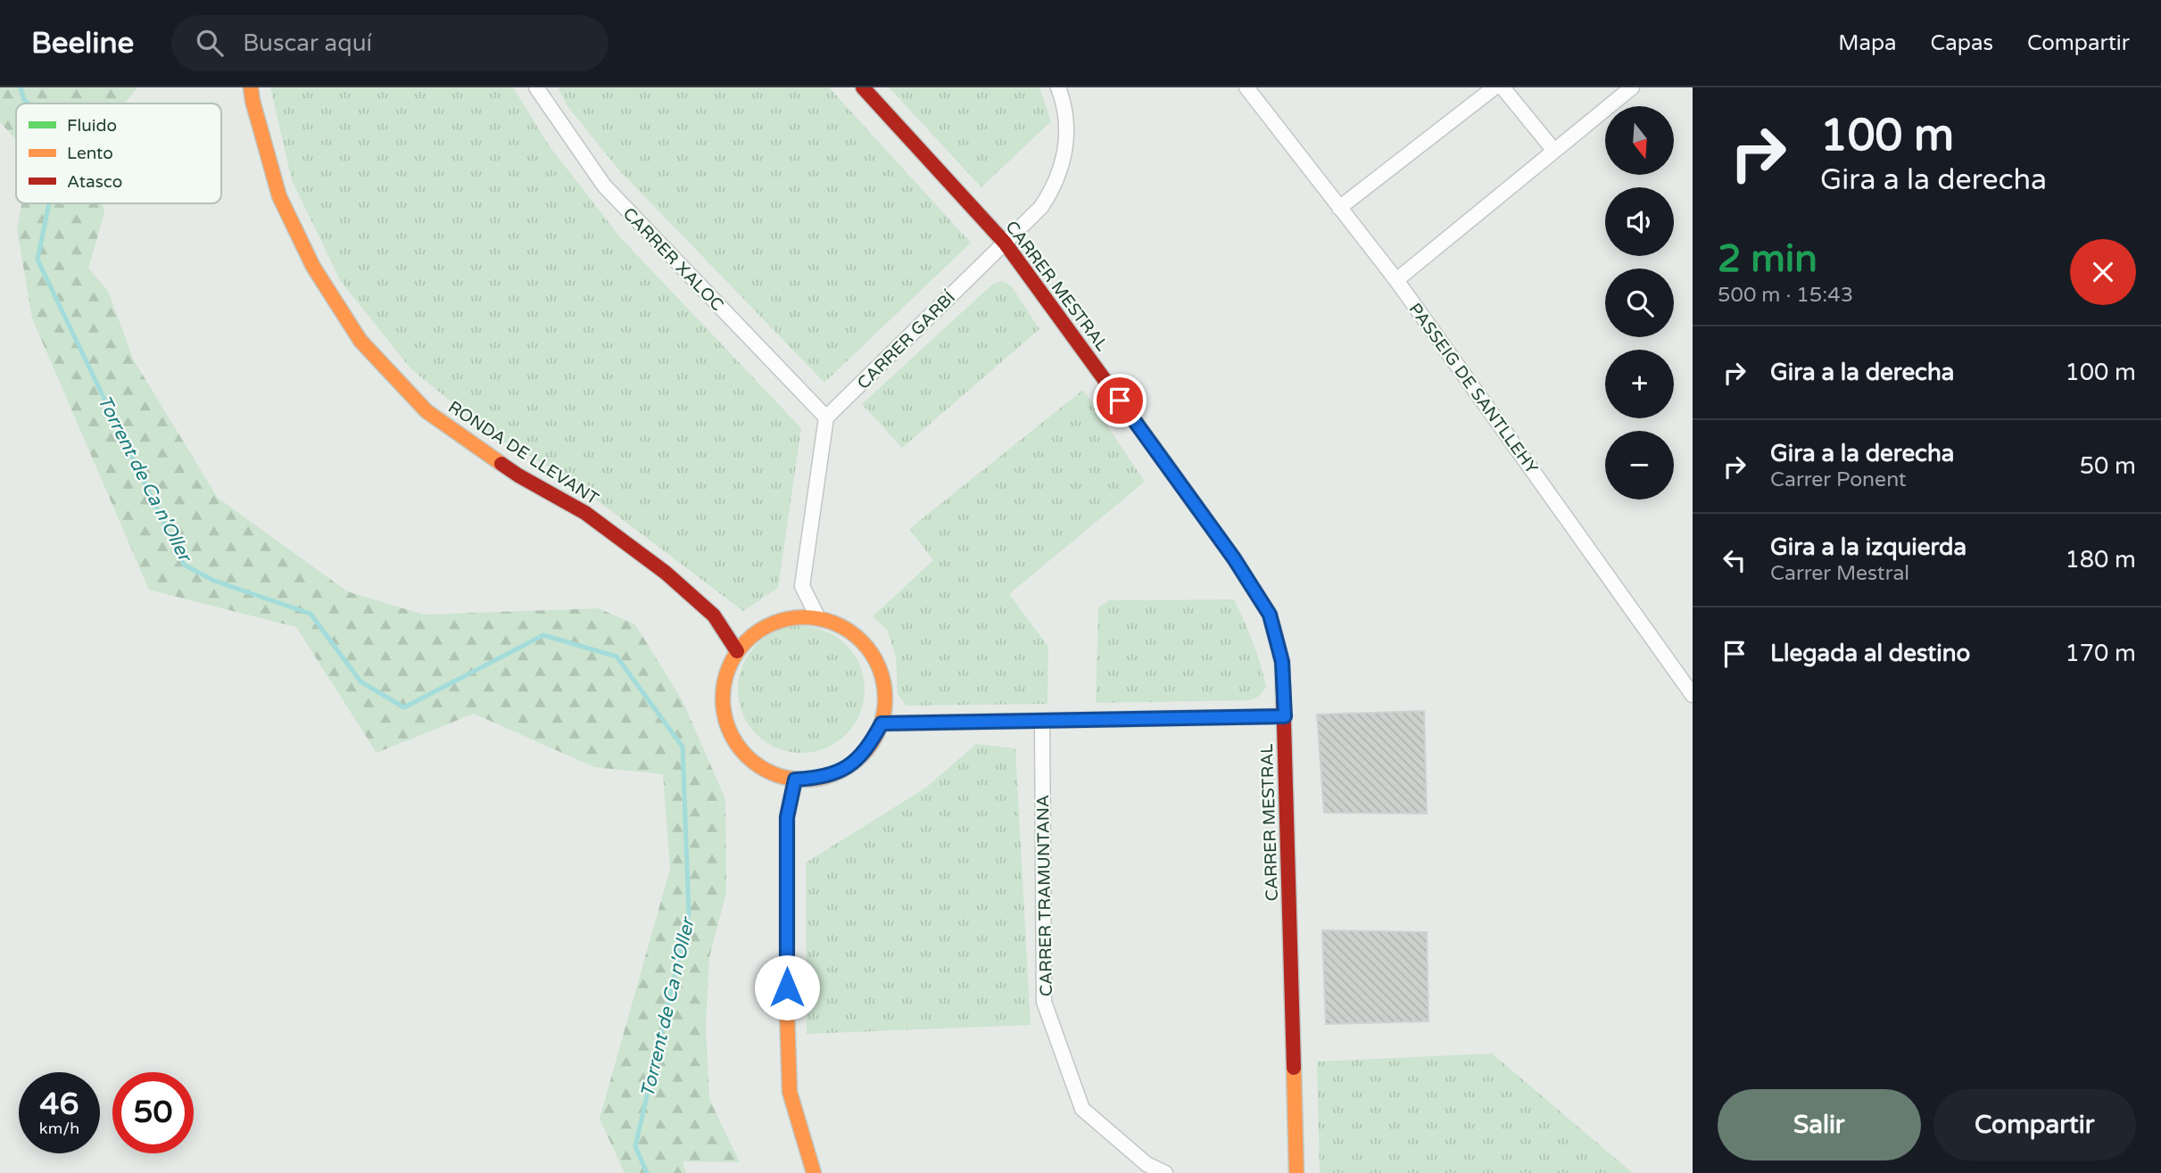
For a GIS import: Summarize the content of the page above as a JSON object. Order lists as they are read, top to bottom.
{
  "streets": {
    "main road": ["CARRER MESTRAL", "RONDA DE LLEVANT"],
    "street": [
      "CARRER XALOC",
      "CARRER GARBÍ",
      "PASSEIG DE SANTLLEHY",
      "CARRER TRAMUNTANA"
    ]
  },
  "crossings": [
    ["CARRER XALOC", "CARRER GARBÍ"],
    ["CARRER MESTRAL", "CARRER GARBÍ"]
  ],
  "water": ["Torrent de Ca n'Oller"],
  "legend": ["Fluido", "Lento", "Atasco"],
  "north": "bottom",
  "page": {
    "header": "Beeline",
    "search": "Buscar aquí",
    "nav": ["Mapa", "Capas", "Compartir"],
    "turn": ["100 m", "Gira a la derecha"],
    "map_buttons": ["+", "−"],
    "heading": ["2 min", "500 m · 15:43"],
    "list": [
      {
        "name": "Gira a la derecha",
        "value": "100 m"
      },
      {
        "name": "Gira a la derecha",
        "note": "Carrer Ponent",
        "value": "50 m"
      },
      {
        "name": "Gira a la izquierda",
        "note": "Carrer Mestral",
        "value": "180 m"
      },
      {
        "name": "Llegada al destino",
        "value": "170 m"
      }
    ],
    "speed": "46 km/h",
    "limit": "50",
    "buttons": ["Salir", "Compartir"]
  }
}
